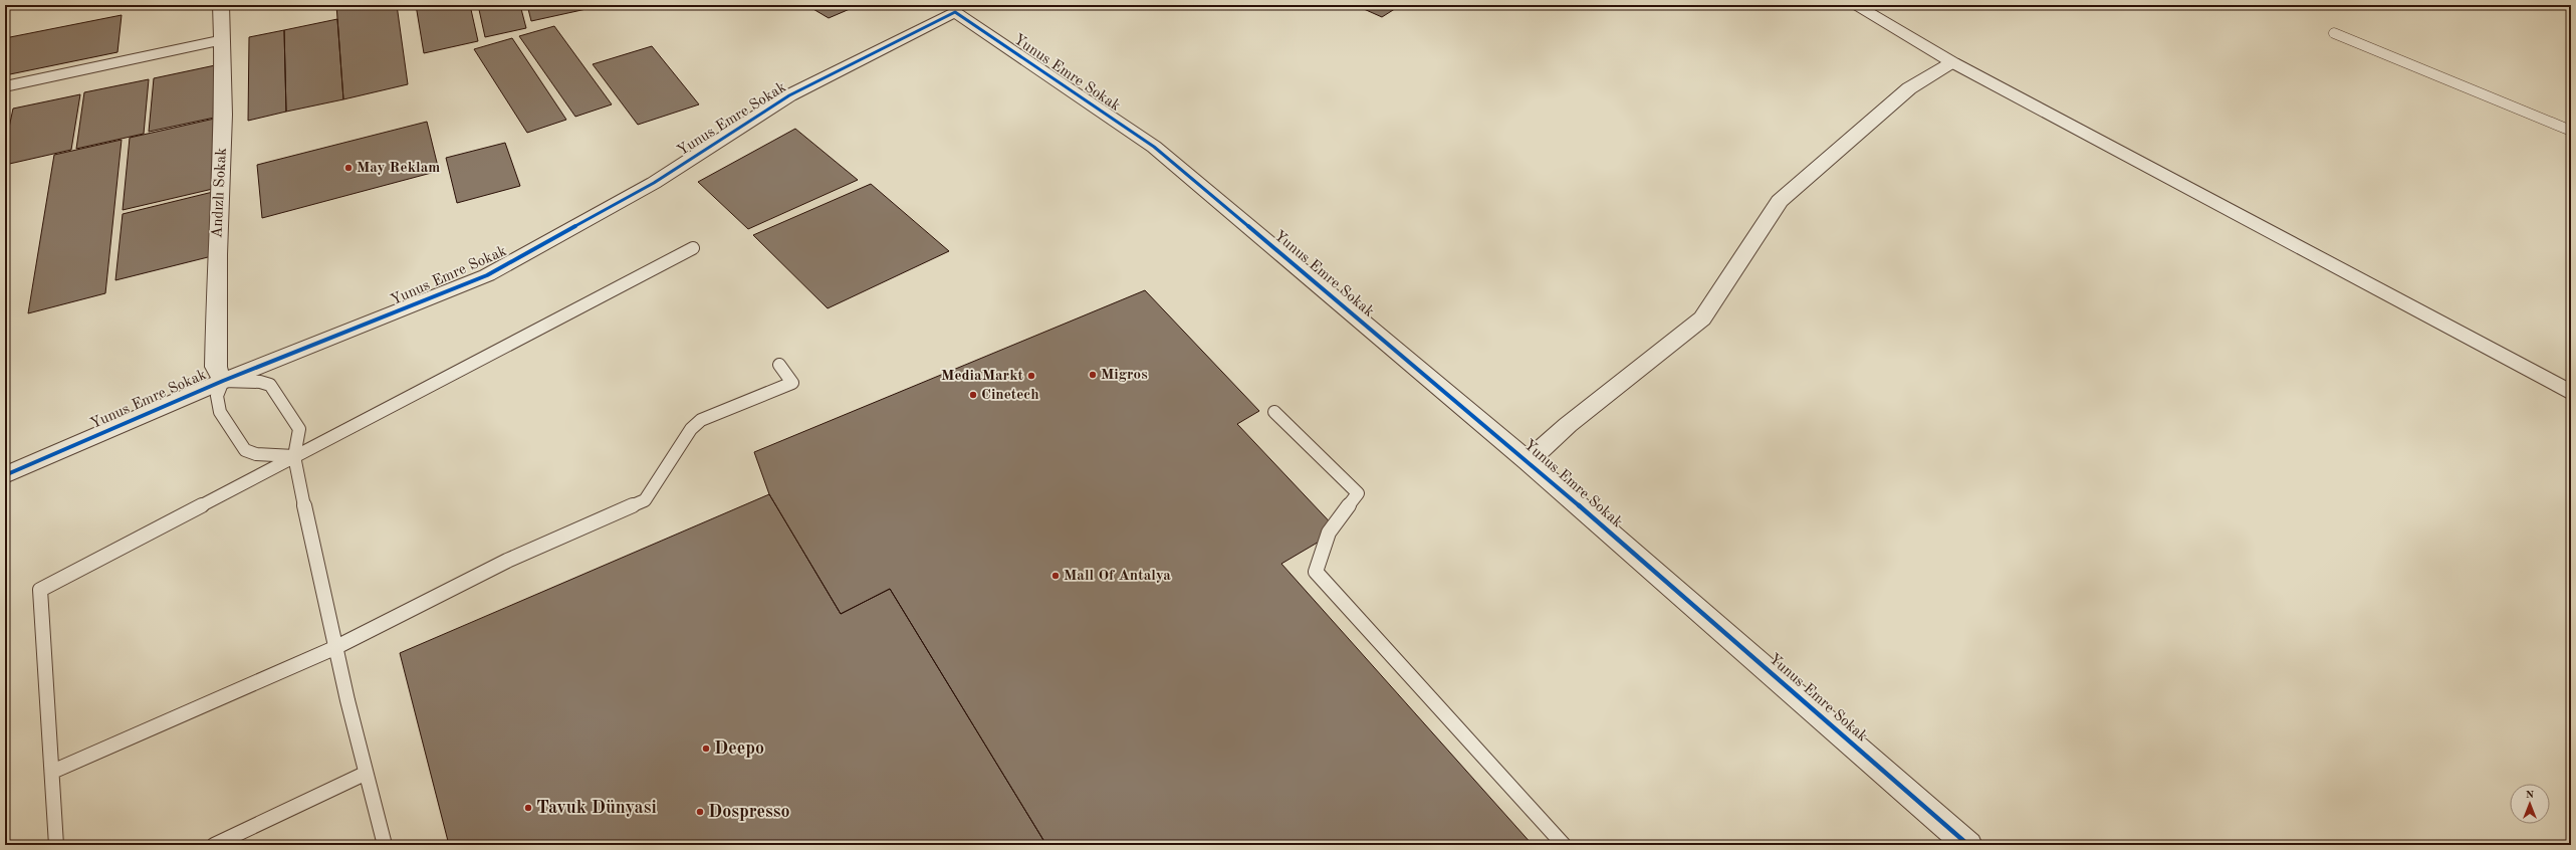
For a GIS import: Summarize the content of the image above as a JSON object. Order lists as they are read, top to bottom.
{
  "streets": {
    "street": ["Yunus Emre Sokak", "Andızlı Sokak"]
  },
  "crossings": [
    ["Yunus Emre Sokak", "Andızlı Sokak"]
  ],
  "places": [
    "May Reklam",
    "Migros",
    "MediaMarkt",
    "Cinetech",
    "Mall Of Antalya",
    "Deepo",
    "Tavuk Dünyasi",
    "Dospresso"
  ],
  "north": "top"
}
